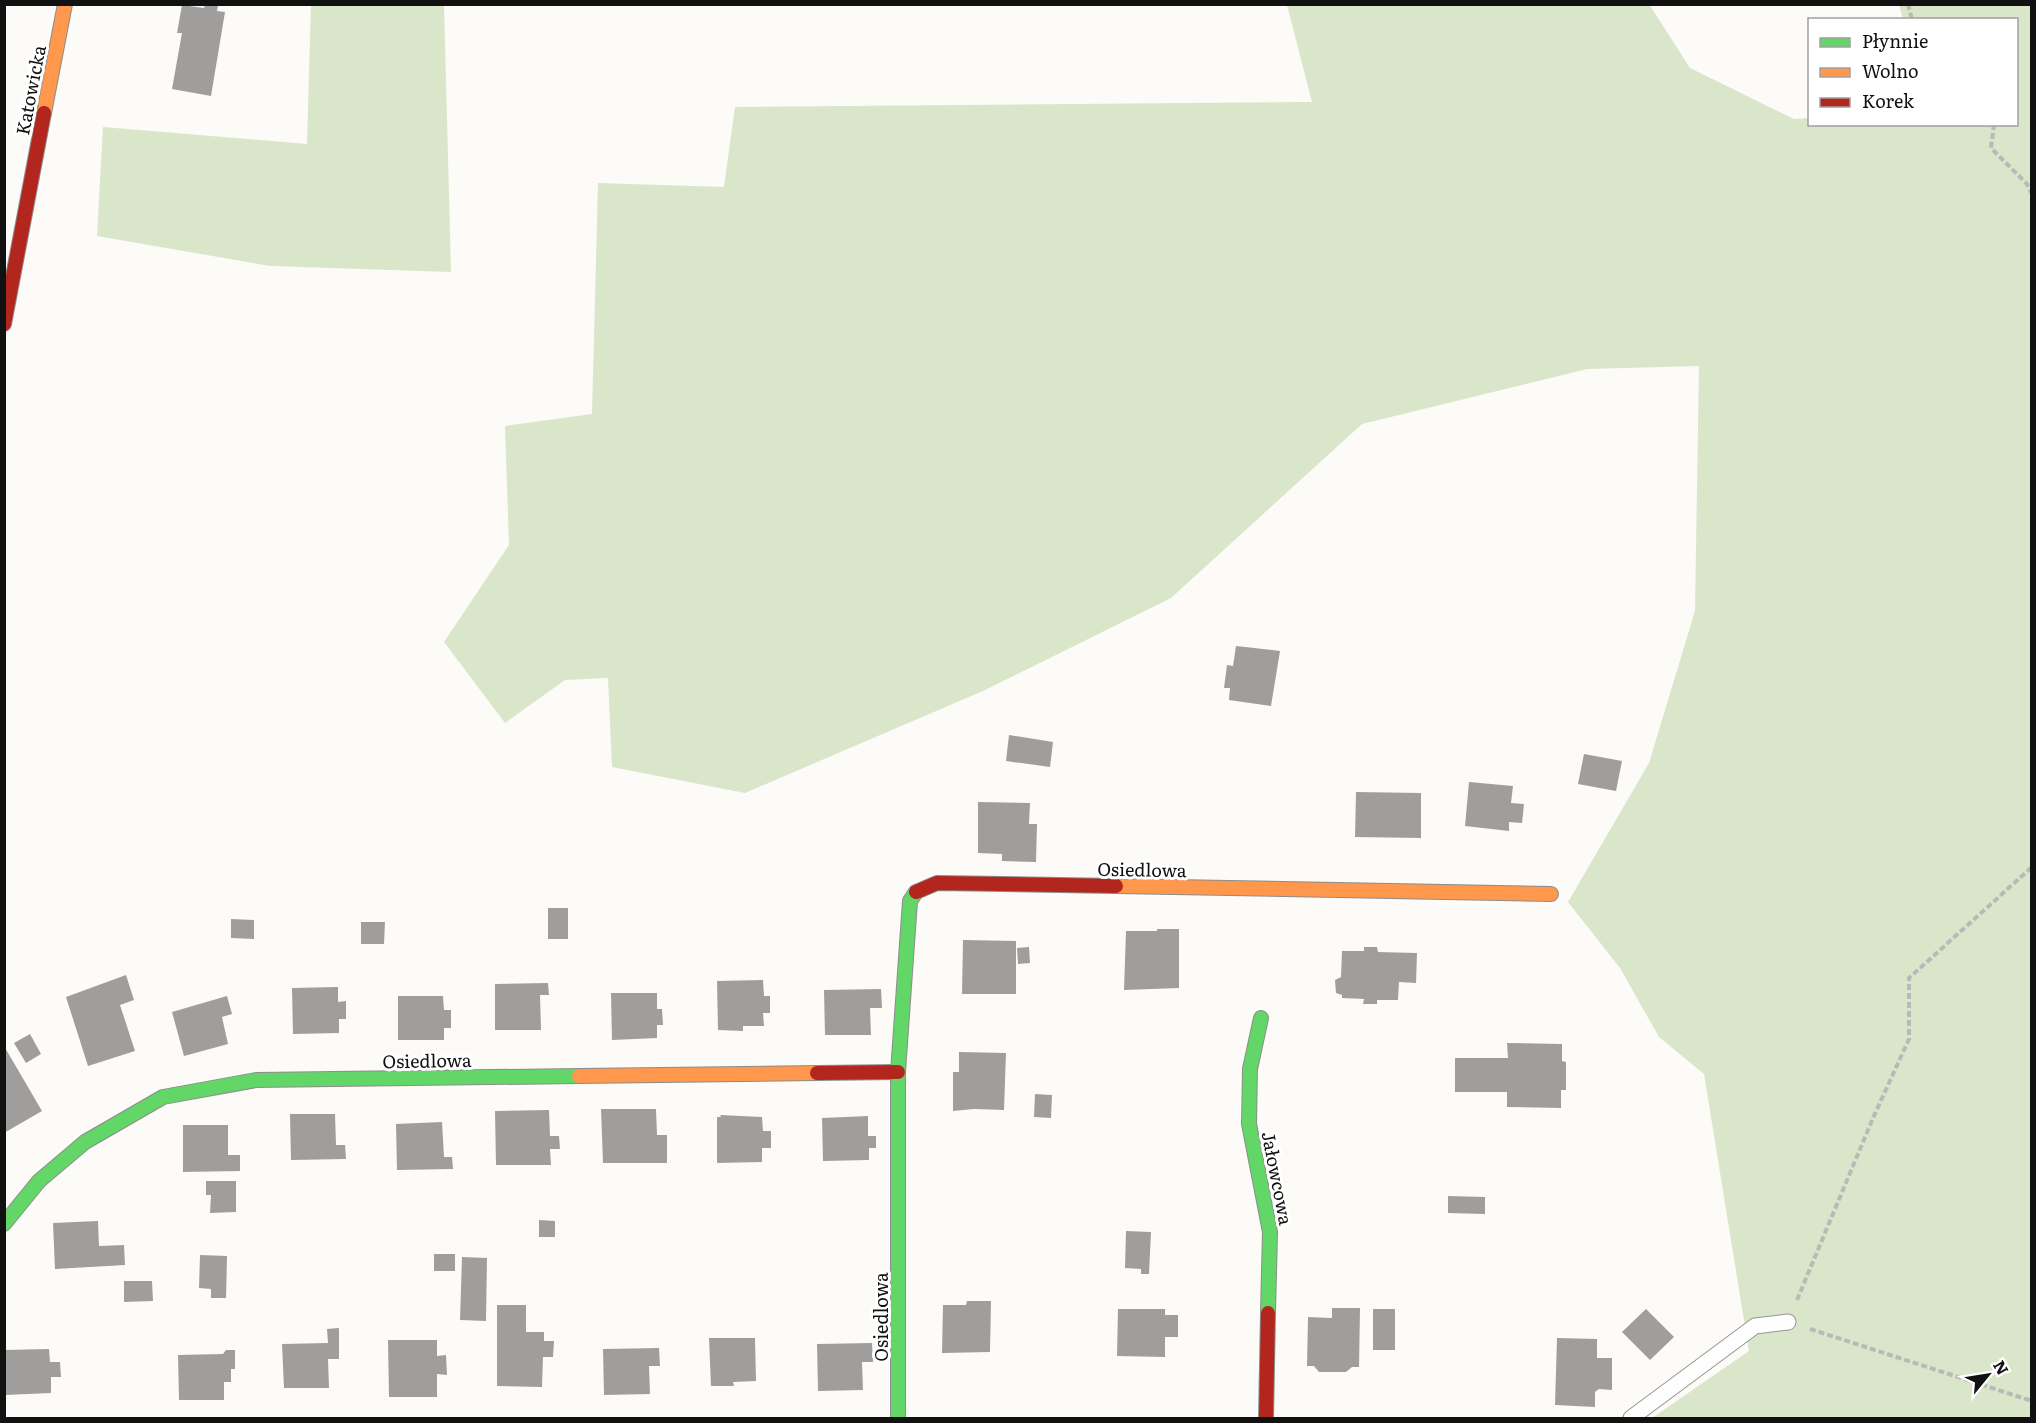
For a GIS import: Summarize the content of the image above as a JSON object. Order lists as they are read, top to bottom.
{
  "streets": {
    "street": ["Katowicka", "Osiedlowa", "Jałowcowa"]
  },
  "legend": ["Płynnie", "Wolno", "Korek"],
  "north": "top right"
}
